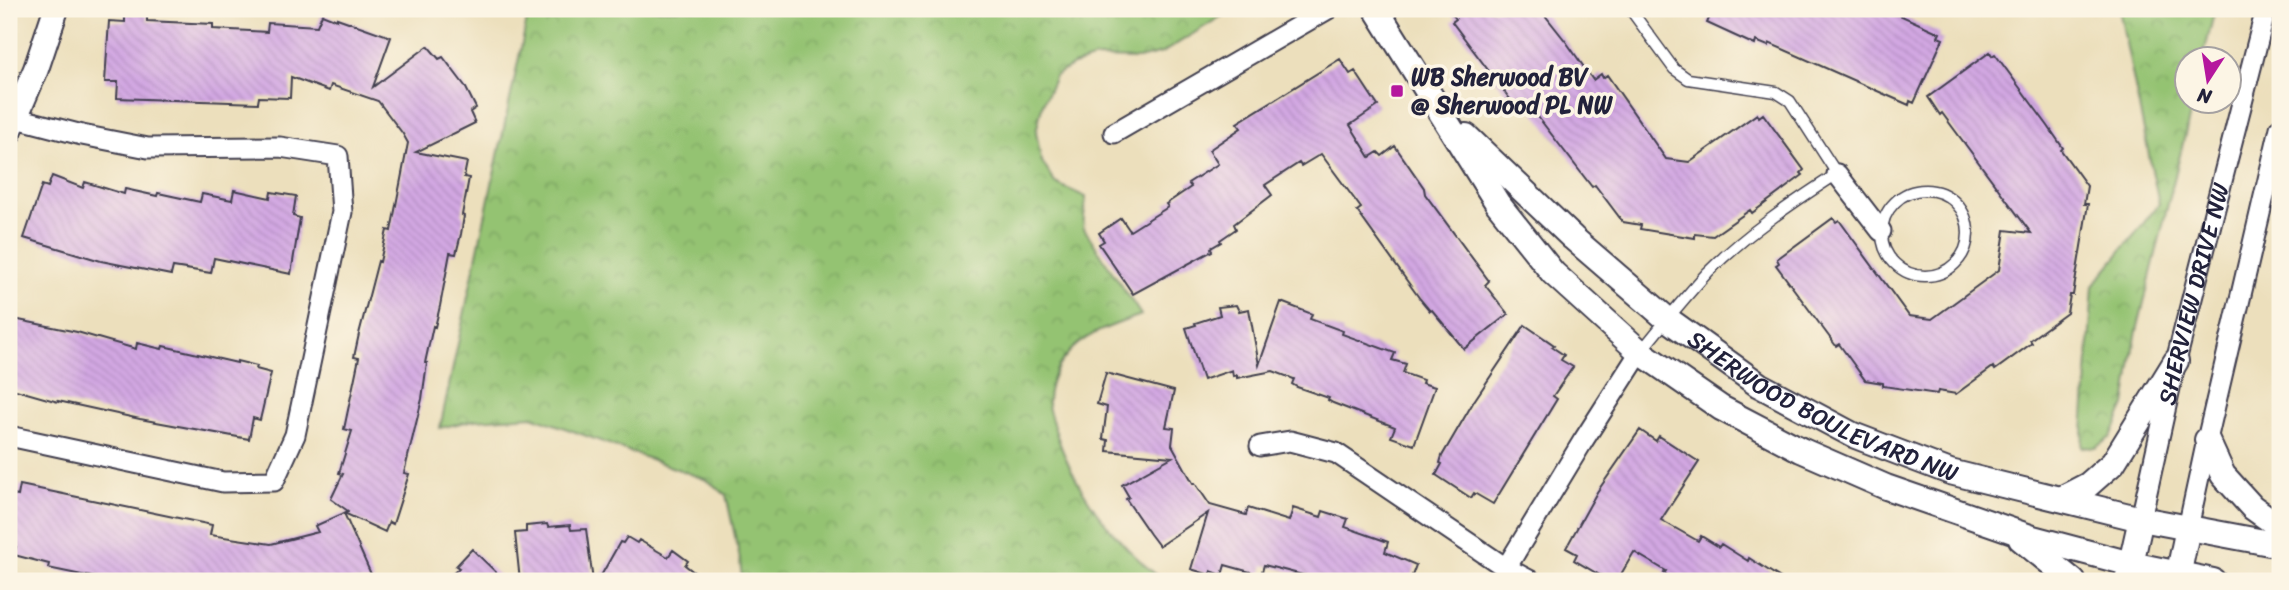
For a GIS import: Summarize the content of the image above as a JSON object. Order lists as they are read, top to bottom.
{
  "streets": {
    "street": ["SHERVIEW DRIVE NW", "SHERWOOD BOULEVARD NW"]
  },
  "crossings": [
    ["SHERVIEW DRIVE NW", "SHERWOOD BOULEVARD NW"]
  ],
  "places": {
    "transit": ["WB Sherwood BV @ Sherwood PL NW"]
  },
  "north": "bottom"
}
